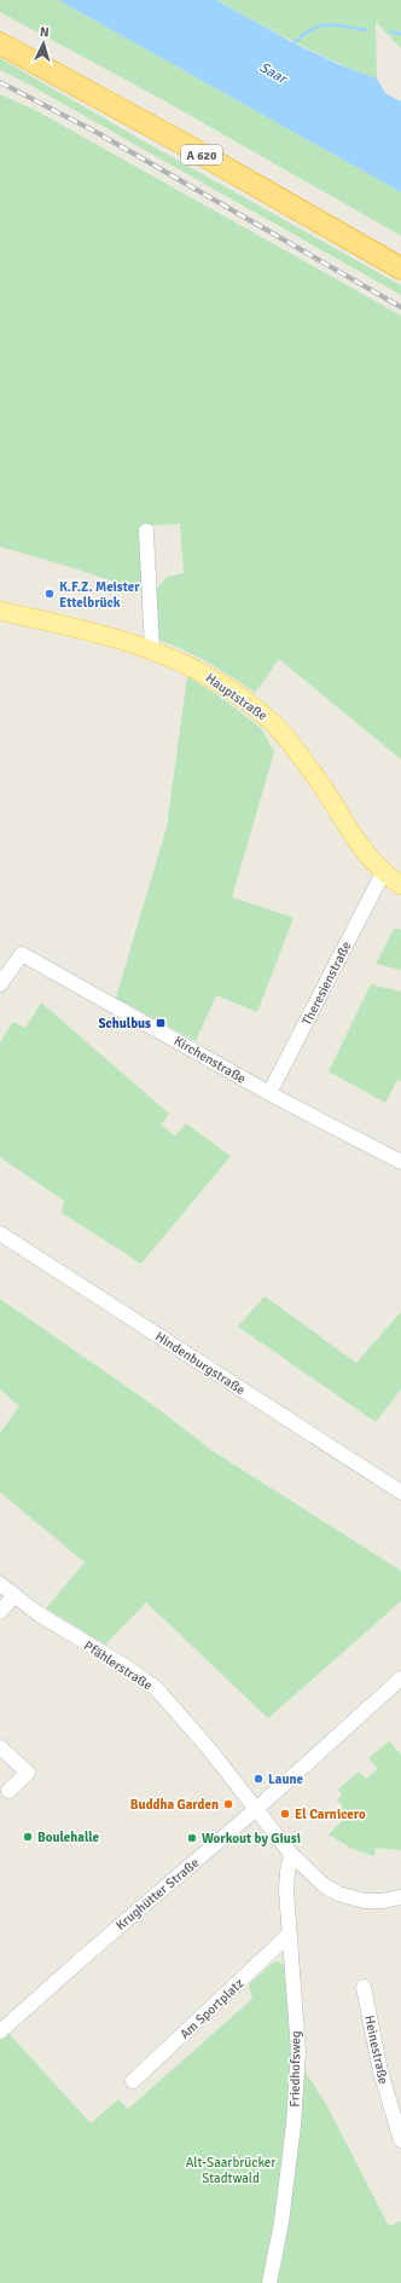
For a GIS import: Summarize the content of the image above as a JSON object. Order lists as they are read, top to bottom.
{
  "streets": {
    "highway": ["A 620"],
    "main road": ["Hauptstraße"],
    "street": [
      "Theresienstraße",
      "Kirchenstraße",
      "Hindenburgstraße",
      "Pfählerstraße",
      "Krughütter Straße",
      "Am Sportplatz",
      "Heinestraße",
      "Friedhofsweg"
    ]
  },
  "crossings": [
    ["Hauptstraße", "Theresienstraße"],
    ["Theresienstraße", "Kirchenstraße"],
    ["Pfählerstraße", "Krughütter Straße"],
    ["Pfählerstraße", "Friedhofsweg"],
    ["Am Sportplatz", "Friedhofsweg"]
  ],
  "water": ["Saar"],
  "parks": ["Alt-Saarbrücker Stadtwald"],
  "places": {
    "other": [
      "K.F.Z. Meister Ettelbrück",
      "Laune",
      "Buddha Garden",
      "El Carnicero",
      "Boulehalle",
      "Workout by Giusi"
    ],
    "transit": ["Schulbus"]
  },
  "north": "top"
}
